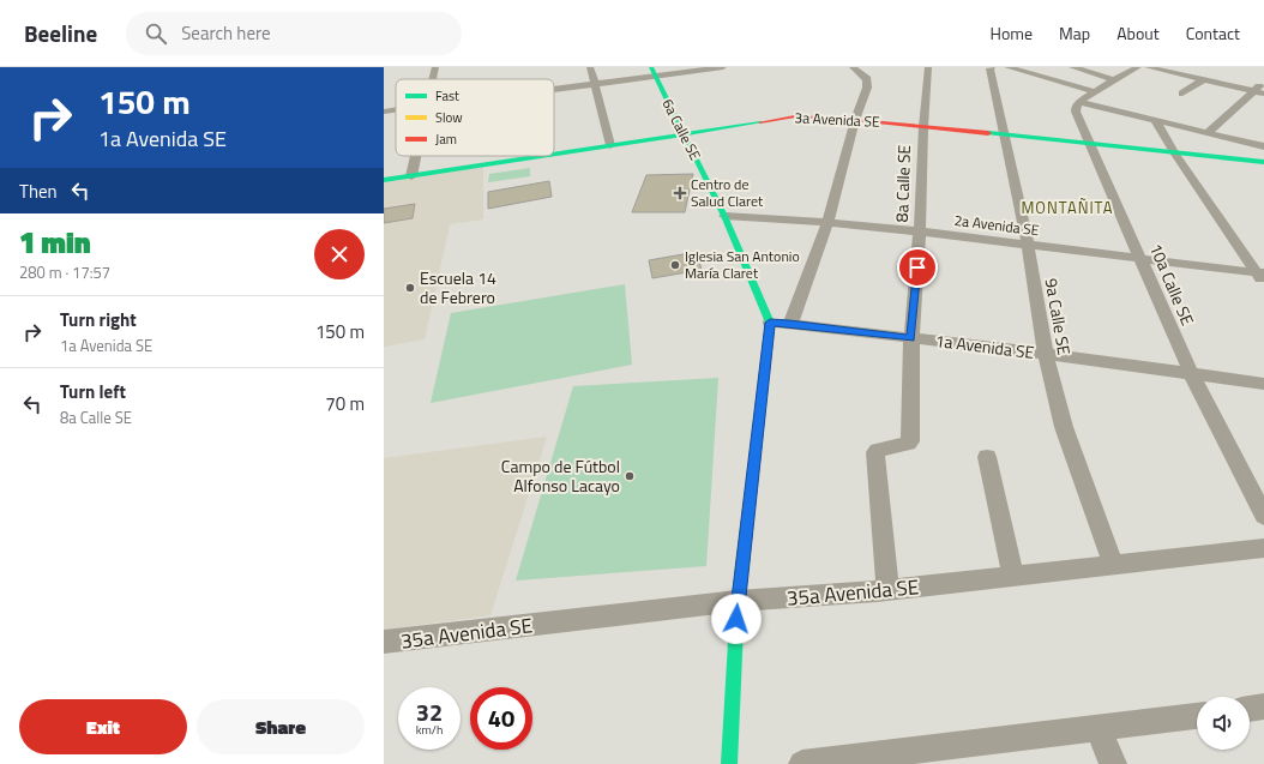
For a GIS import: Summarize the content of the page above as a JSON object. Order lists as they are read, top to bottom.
{
  "streets": {
    "street": [
      "3a Avenida SE",
      "6a Calle SE",
      "8a Calle SE",
      "2a Avenida SE",
      "10a Calle SE",
      "9a Calle SE",
      "1a Avenida SE",
      "35a Avenida SE"
    ]
  },
  "crossings": [
    ["3a Avenida SE", "6a Calle SE"],
    ["3a Avenida SE", "8a Calle SE"],
    ["3a Avenida SE", "10a Calle SE"],
    ["3a Avenida SE", "9a Calle SE"],
    ["6a Calle SE", "2a Avenida SE"],
    ["6a Calle SE", "1a Avenida SE"],
    ["8a Calle SE", "2a Avenida SE"],
    ["8a Calle SE", "1a Avenida SE"],
    ["8a Calle SE", "35a Avenida SE"],
    ["2a Avenida SE", "10a Calle SE"],
    ["2a Avenida SE", "9a Calle SE"],
    ["10a Calle SE", "1a Avenida SE"],
    ["9a Calle SE", "1a Avenida SE"],
    ["9a Calle SE", "35a Avenida SE"]
  ],
  "districts": ["MONTAÑITA"],
  "places": {
    "health": ["Centro de Salud Claret"],
    "other": ["Iglesia San Antonio María Claret", "Escuela 14 de Febrero", "Campo de Fútbol Alfonso Lacayo"]
  },
  "legend": ["Fast", "Slow", "Jam"],
  "page": {
    "header": "Beeline",
    "search": "Search here",
    "nav": [
      "Home",
      "Map",
      "About",
      "Contact"
    ],
    "turn": ["150 m", "1a Avenida SE"],
    "then": "Then",
    "heading": ["1 min", "280 m · 17:57"],
    "list": [
      {
        "name": "Turn right",
        "note": "1a Avenida SE",
        "value": "150 m"
      },
      {
        "name": "Turn left",
        "note": "8a Calle SE",
        "value": "70 m"
      }
    ],
    "speed": "32 km/h",
    "limit": "40",
    "buttons": ["Exit", "Share"]
  }
}
